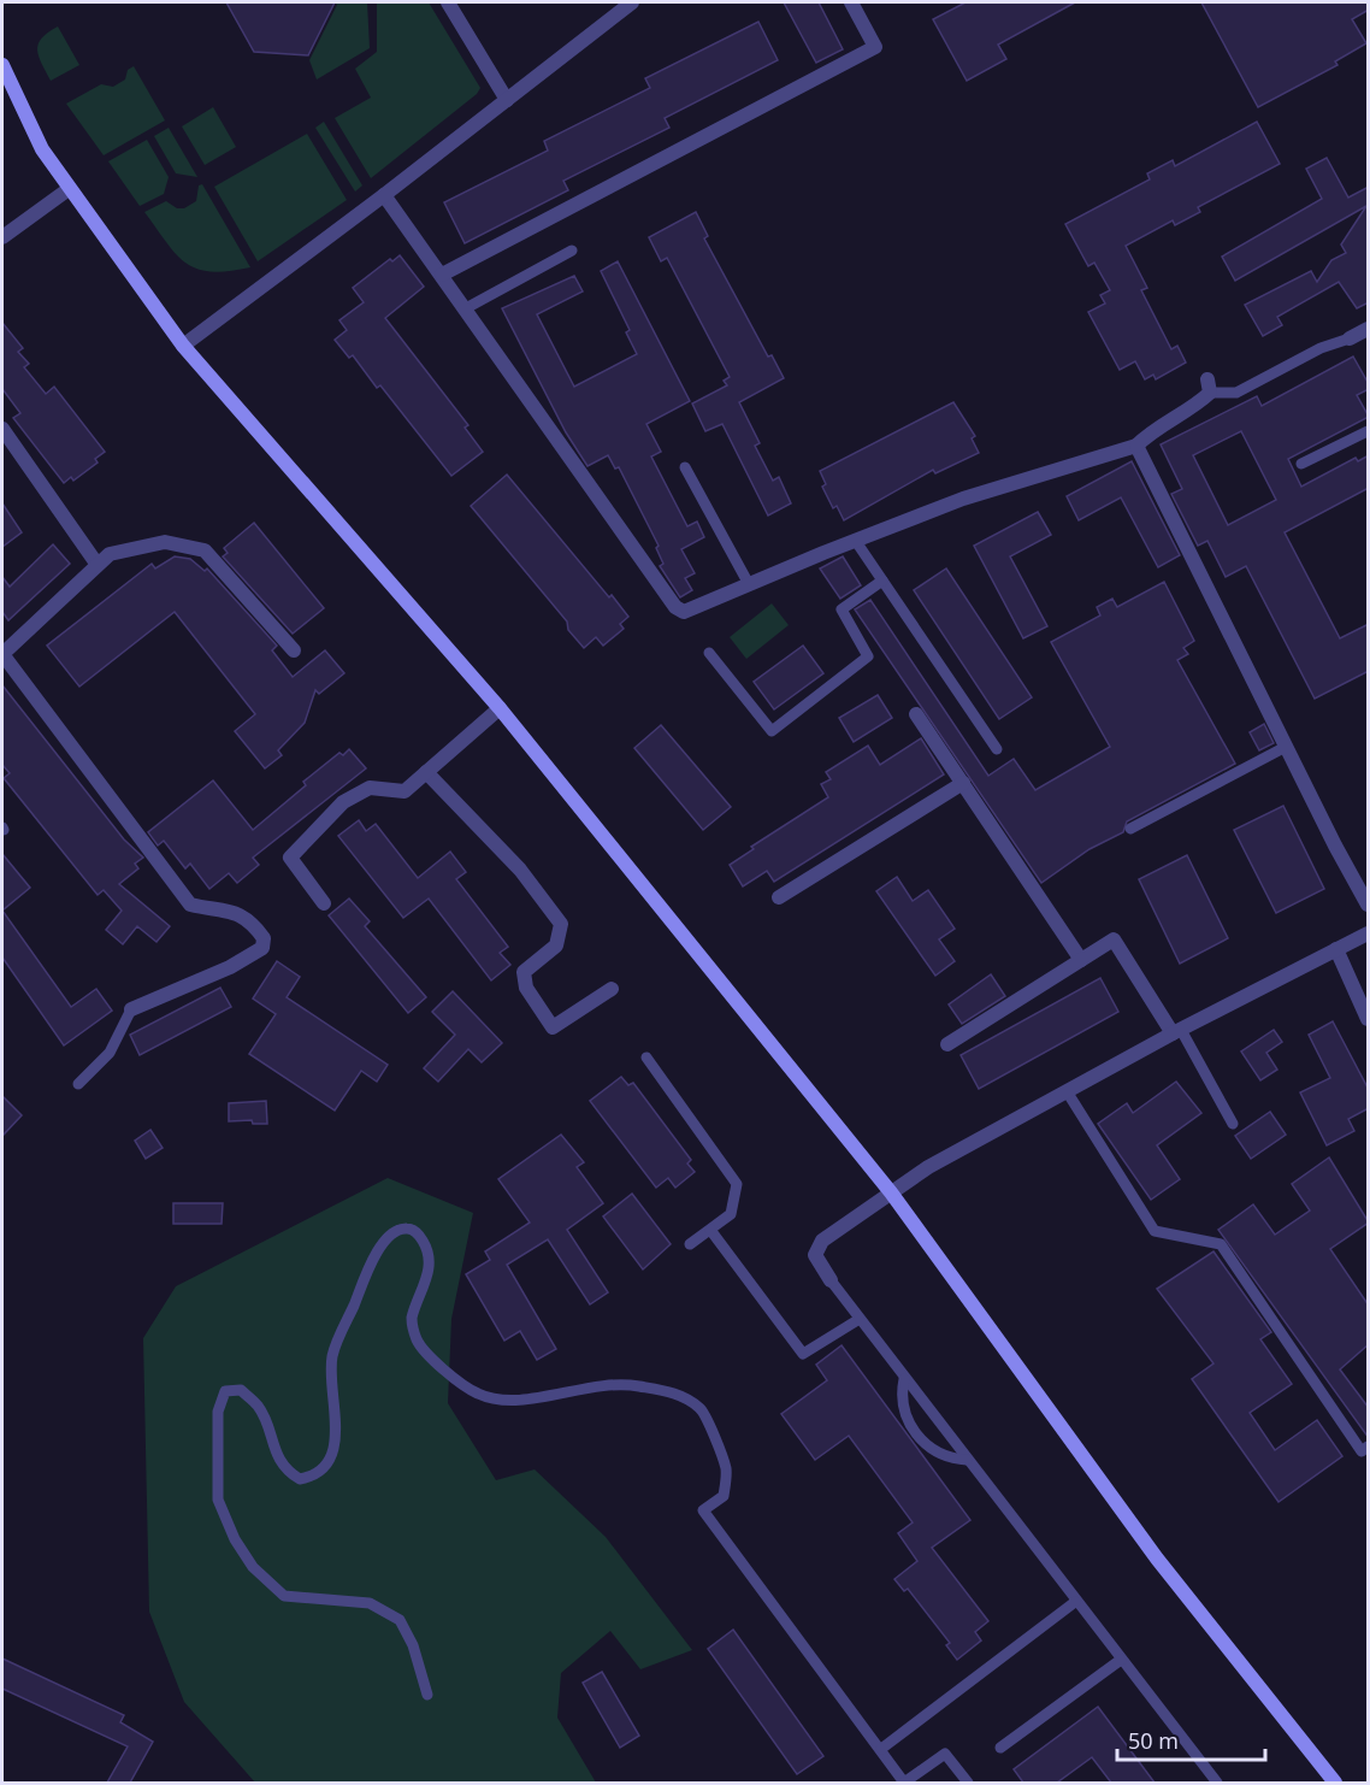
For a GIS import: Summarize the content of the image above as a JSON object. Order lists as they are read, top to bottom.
{
  "scale_bar": "50 m"
}
